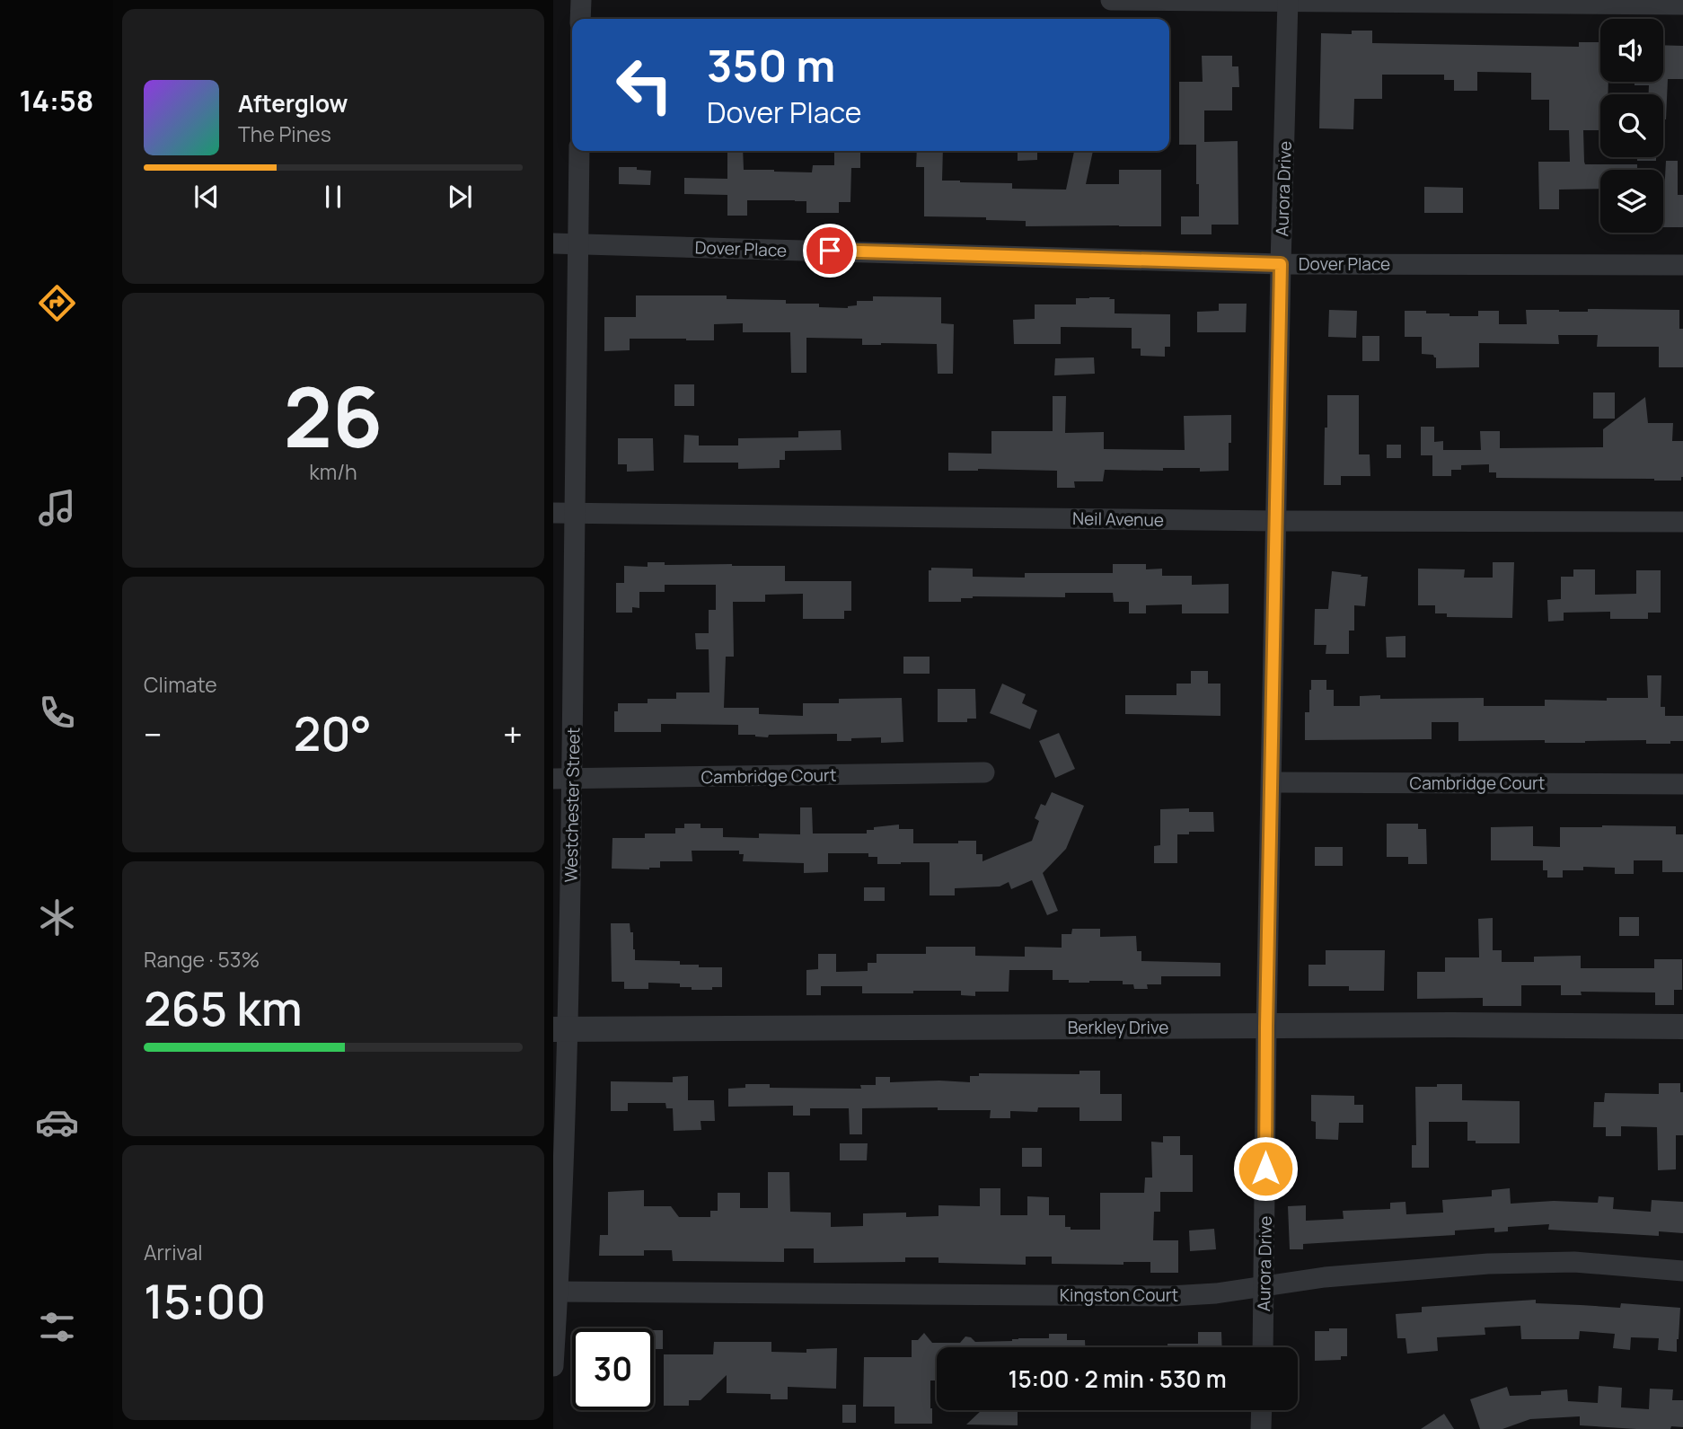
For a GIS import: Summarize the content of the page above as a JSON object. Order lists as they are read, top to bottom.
{
  "streets": {
    "street": [
      "Aurora Drive",
      "Dover Place",
      "Neil Avenue",
      "Cambridge Court",
      "Westchester Street",
      "Berkley Drive",
      "Kingston Court"
    ]
  },
  "crossings": [
    ["Aurora Drive", "Dover Place"],
    ["Aurora Drive", "Neil Avenue"],
    ["Aurora Drive", "Cambridge Court"],
    ["Aurora Drive", "Berkley Drive"],
    ["Aurora Drive", "Kingston Court"],
    ["Dover Place", "Westchester Street"],
    ["Neil Avenue", "Westchester Street"],
    ["Cambridge Court", "Westchester Street"],
    ["Westchester Street", "Berkley Drive"],
    ["Westchester Street", "Kingston Court"]
  ],
  "page": {
    "tabs": "14:58",
    "turn": ["350 m", "Dover Place"],
    "song": ["Afterglow", "The Pines"],
    "tile": [
      ["26", "km/h"],
      "Climate",
      ["Range · 53%", "265 km"],
      ["Arrival", "15:00"]
    ],
    "heat": ["−", "20°", "+"],
    "limit": "30",
    "trip": "15:00 · 2 min · 530 m"
  }
}
